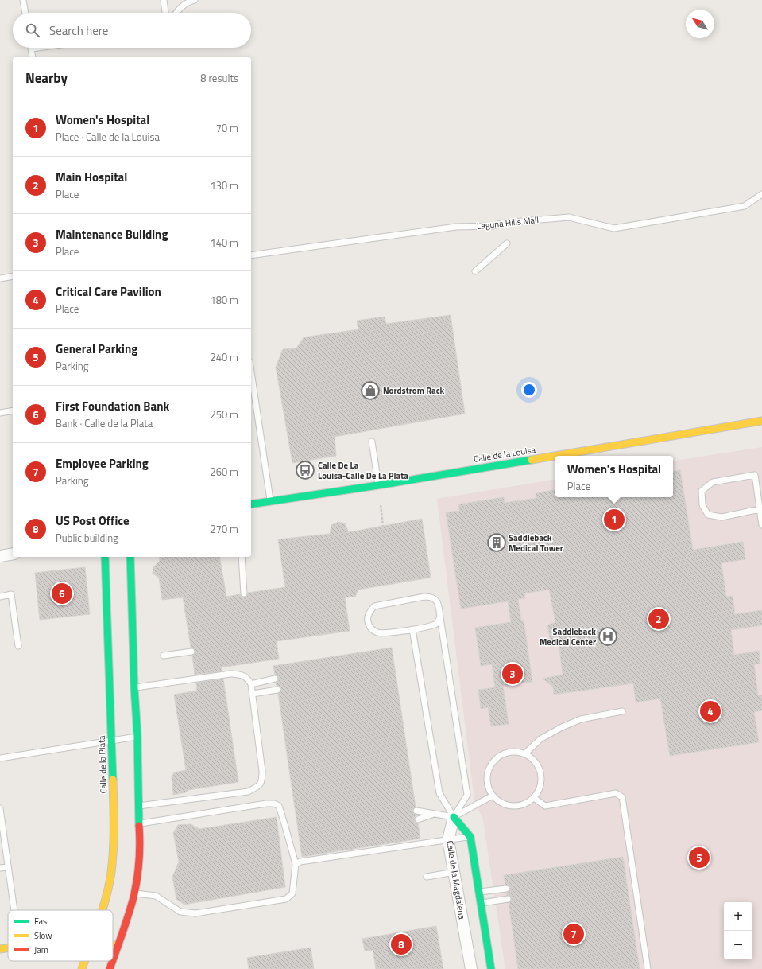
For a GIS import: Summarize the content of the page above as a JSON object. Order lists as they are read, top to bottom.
{
  "streets": {
    "street": ["Calle de la Louisa", "Calle de la Plata", "Calle de la Magdalena"],
    "lane": ["Laguna Hills Mall"]
  },
  "places": {
    "shop": ["Nordstrom Rack"],
    "bus stop": ["Calle De La Louisa-Calle De La Plata"],
    "building": ["Saddleback Medical Tower"],
    "hospital": ["Saddleback Medical Center"]
  },
  "legend": ["Fast", "Slow", "Jam"],
  "north": "top left",
  "page": {
    "search": "Search here",
    "heading": ["Nearby", "8 results"],
    "list": [
      {
        "mark": "1",
        "name": "Women's Hospital",
        "note": "Place · Calle de la Louisa",
        "value": "70 m"
      },
      {
        "mark": "2",
        "name": "Main Hospital",
        "note": "Place",
        "value": "130 m"
      },
      {
        "mark": "3",
        "name": "Maintenance Building",
        "note": "Place",
        "value": "140 m"
      },
      {
        "mark": "4",
        "name": "Critical Care Pavilion",
        "note": "Place",
        "value": "180 m"
      },
      {
        "mark": "5",
        "name": "General Parking",
        "note": "Parking",
        "value": "240 m"
      },
      {
        "mark": "6",
        "name": "First Foundation Bank",
        "note": "Bank · Calle de la Plata",
        "value": "250 m"
      },
      {
        "mark": "7",
        "name": "Employee Parking",
        "note": "Parking",
        "value": "260 m"
      },
      {
        "mark": "8",
        "name": "US Post Office",
        "note": "Public building",
        "value": "270 m"
      }
    ],
    "popup": ["Women's Hospital", "Place"],
    "pins": [
      "1",
      "6",
      "2",
      "3",
      "4",
      "5",
      "7",
      "8"
    ],
    "map_buttons": ["+", "−"]
  }
}
